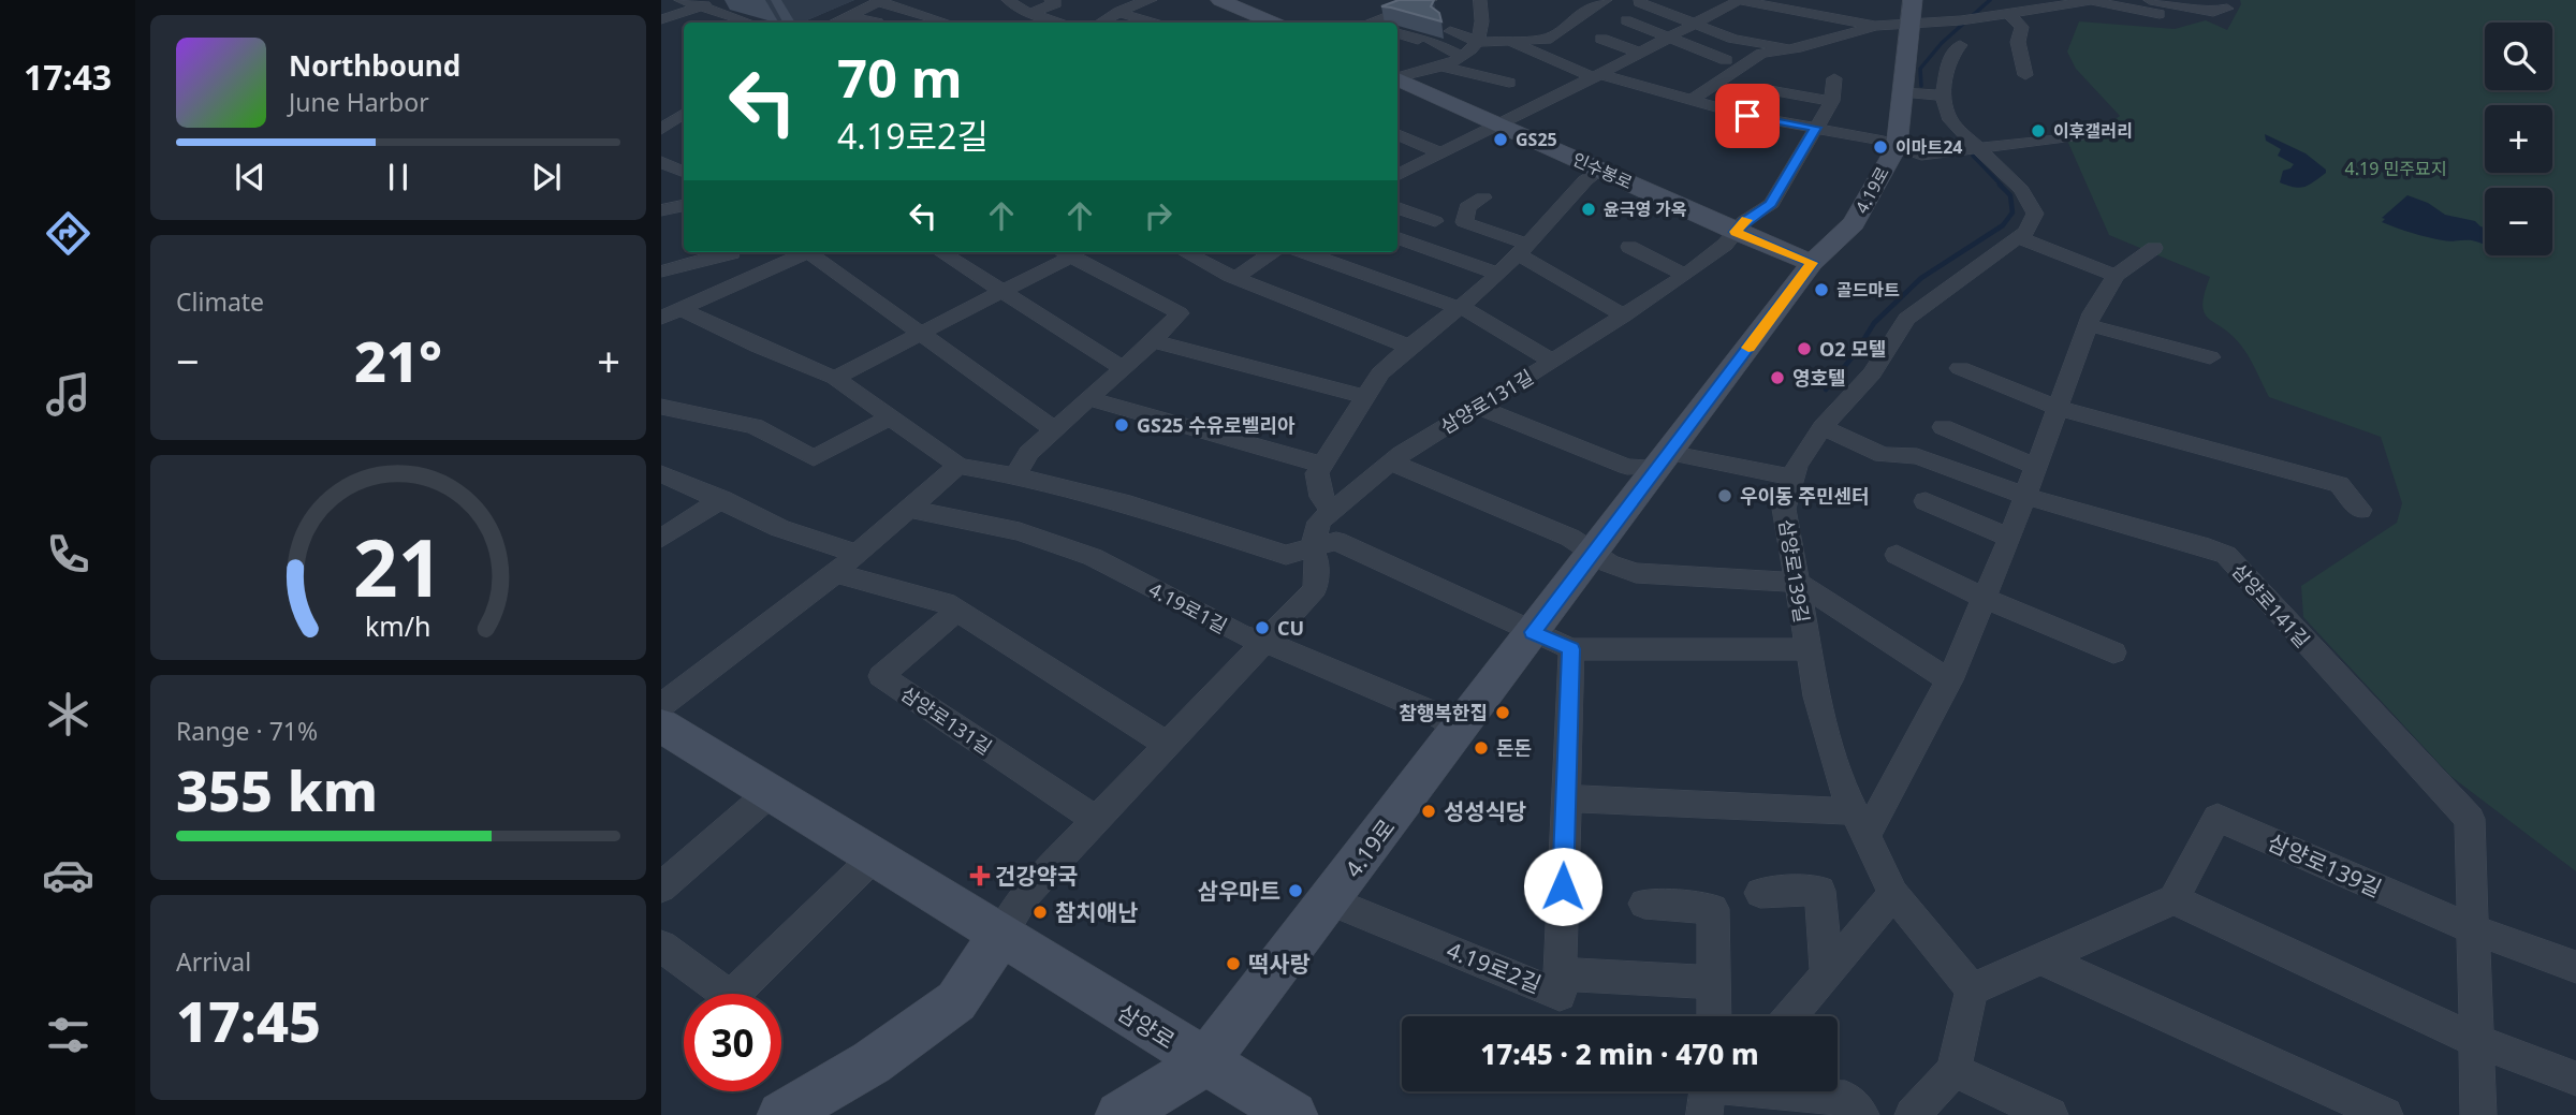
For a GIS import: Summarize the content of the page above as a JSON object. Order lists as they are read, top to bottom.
{
  "streets": {
    "street": [
      "인수봉로",
      "4.19로",
      "삼양로131길",
      "삼양로139길",
      "삼양로141길",
      "4.19로1길",
      "4.19로2길",
      "삼양로"
    ]
  },
  "crossings": [
    ["인수봉로", "4.19로"],
    ["인수봉로", "삼양로131길"],
    ["4.19로", "4.19로1길"],
    ["4.19로", "4.19로2길"],
    ["4.19로", "삼양로"],
    ["삼양로131길", "4.19로1길"],
    ["삼양로131길", "삼양로"],
    ["삼양로139길", "삼양로141길"]
  ],
  "parks": ["4.19 민주묘지"],
  "places": {
    "other": [
      "이후갤러리",
      "GS25",
      "이마트24",
      "윤극영 가옥",
      "골드마트",
      "O2 모텔",
      "영호텔",
      "GS25 수유로벨리아",
      "우이동 주민센터",
      "CU",
      "참행복한집",
      "돈돈",
      "성성식당",
      "삼우마트",
      "참치애난",
      "떡사랑"
    ],
    "health": ["건강약국"]
  },
  "page": {
    "tabs": "17:43",
    "map_buttons": ["+", "−"],
    "turn": ["70 m", "4.19로2길"],
    "song": ["Northbound", "June Harbor"],
    "tile": [
      "Climate",
      ["Range · 71%", "355 km"],
      ["Arrival", "17:45"]
    ],
    "heat": ["−", "21°", "+"],
    "limit": "30",
    "trip": "17:45 · 2 min · 470 m",
    "gauge": ["21", "km/h"]
  }
}
